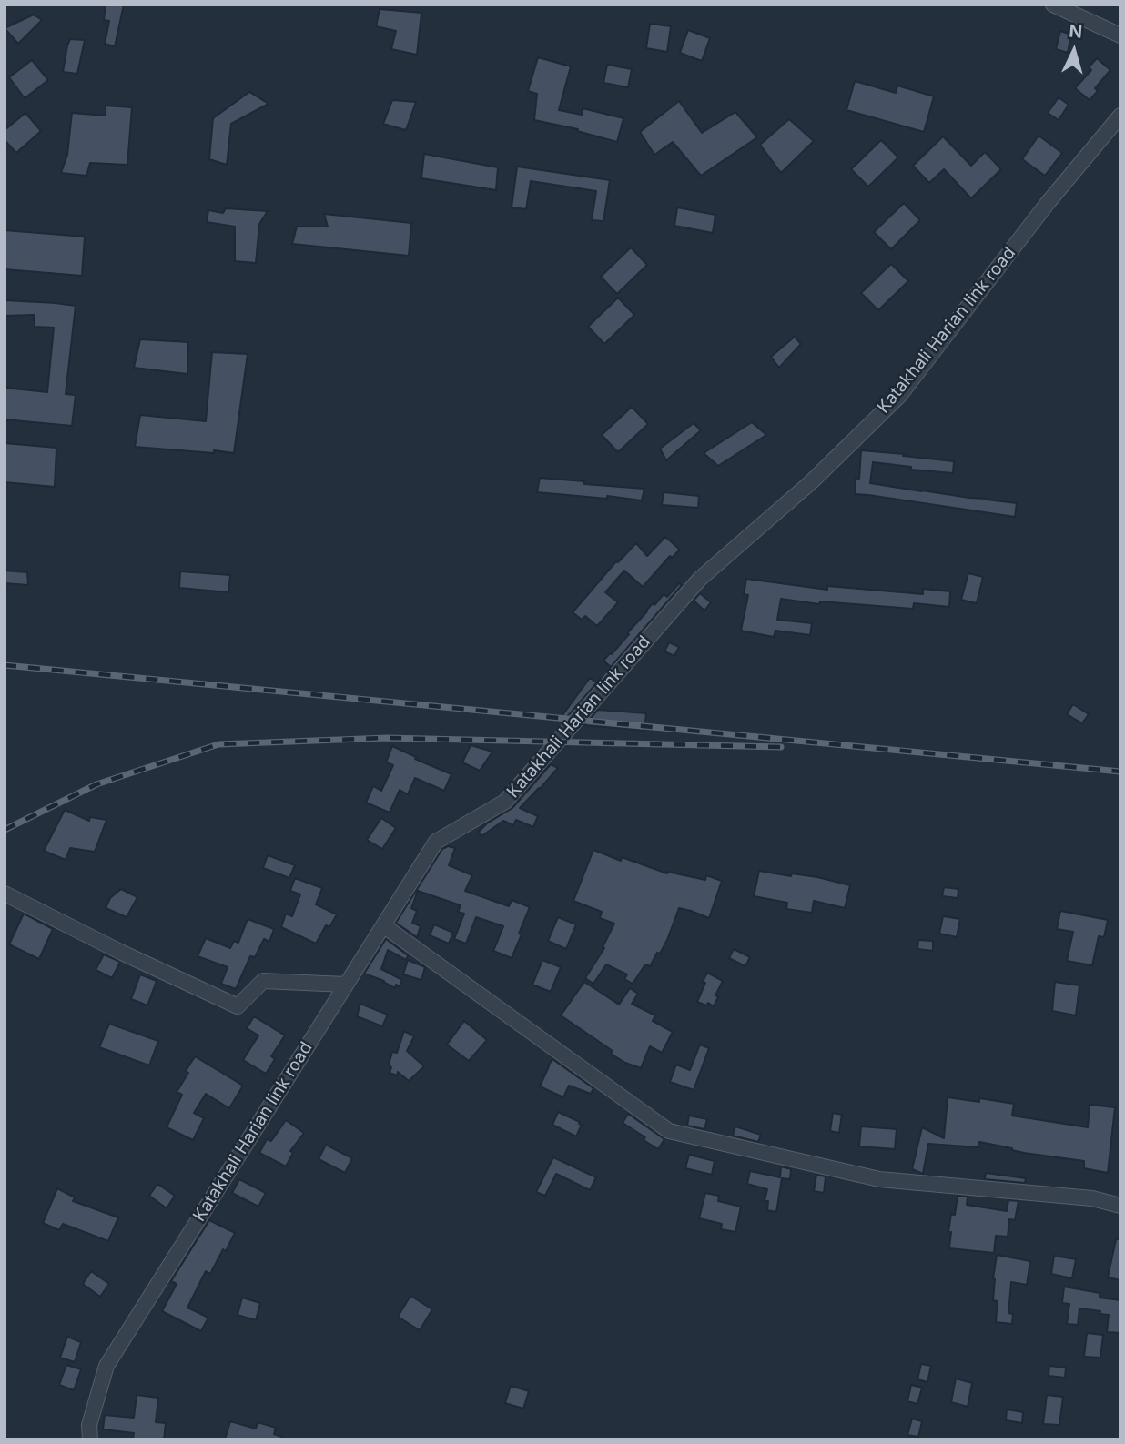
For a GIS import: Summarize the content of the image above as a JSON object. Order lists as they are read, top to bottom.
{
  "streets": {
    "street": ["Katakhali Harian link road"]
  },
  "north": "top"
}
